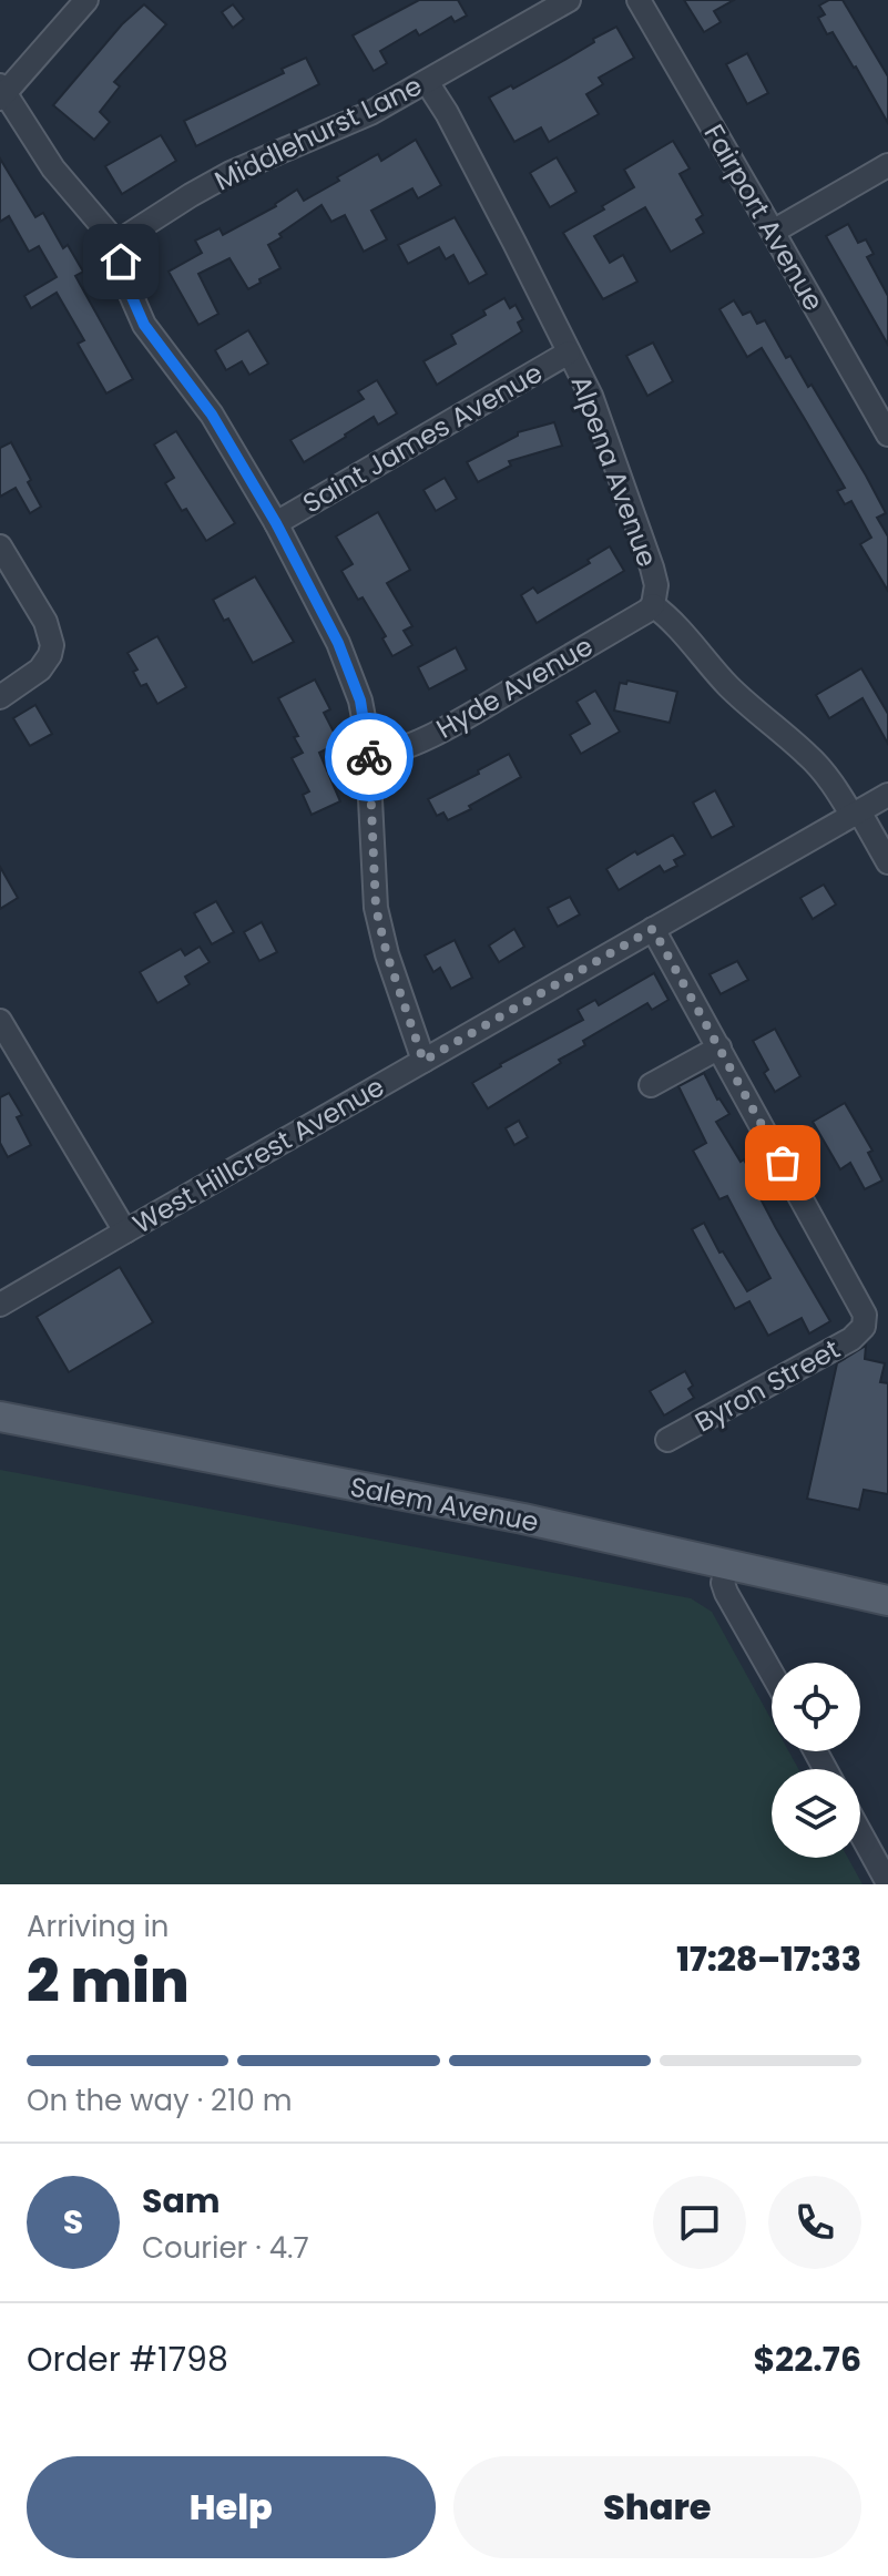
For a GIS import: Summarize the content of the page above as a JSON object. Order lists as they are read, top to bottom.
{
  "streets": {
    "main road": ["Salem Avenue"],
    "street": [
      "Middlehurst Lane",
      "Fairport Avenue",
      "Saint James Avenue",
      "Alpena Avenue",
      "Hyde Avenue",
      "West Hillcrest Avenue",
      "Byron Street"
    ]
  },
  "crossings": [
    ["Middlehurst Lane", "Alpena Avenue"],
    ["Saint James Avenue", "Alpena Avenue"],
    ["Alpena Avenue", "Hyde Avenue"],
    ["Alpena Avenue", "West Hillcrest Avenue"]
  ],
  "page": {
    "heading": ["2 min", "Arriving in", "17:28–17:33"],
    "panel": [
      "Sam",
      "Courier · 4.7",
      "Order #1798",
      "$22.76"
    ],
    "bar": "On the way · 210 m",
    "round": "S",
    "buttons": ["Help", "Share"]
  }
}
